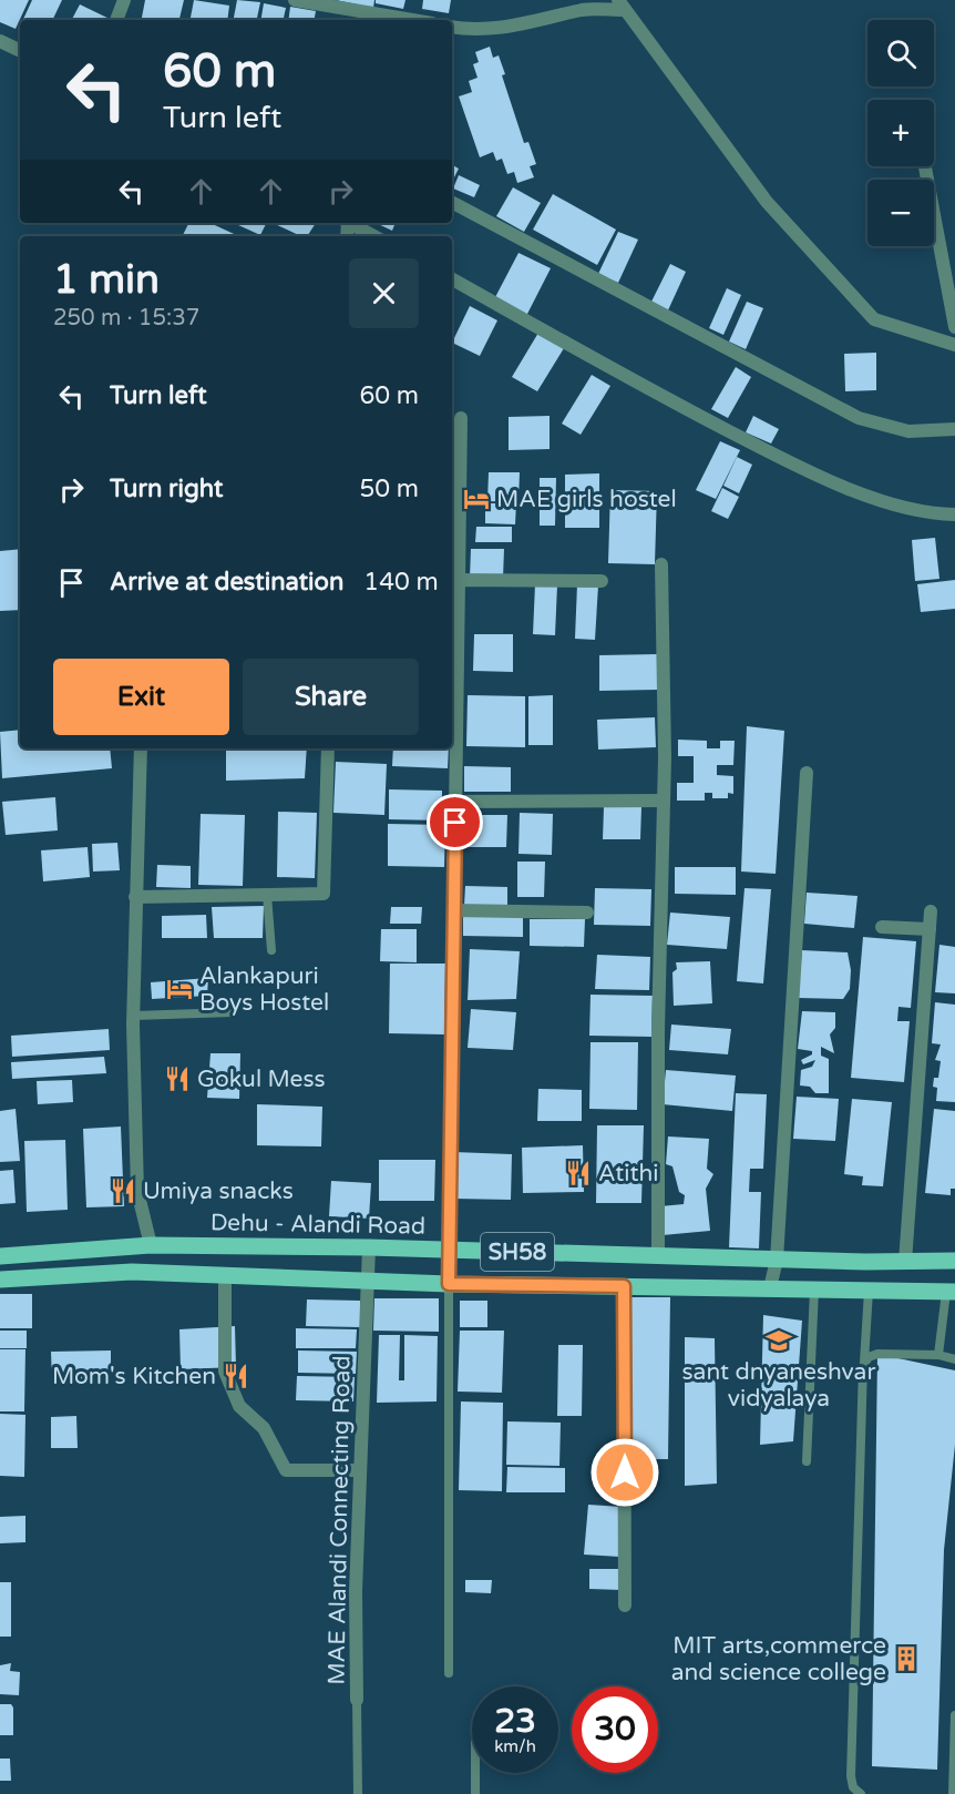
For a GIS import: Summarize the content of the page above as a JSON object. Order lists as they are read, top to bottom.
{
  "streets": {
    "main road": ["Dehu - Alandi Road", "SH58"],
    "street": ["MAE Alandi Connecting Road"]
  },
  "crossings": [
    ["Dehu - Alandi Road", "MAE Alandi Connecting Road"],
    ["SH58", "MAE Alandi Connecting Road"]
  ],
  "places": {
    "hotel": ["MAE girls hostel", "Alankapuri Boys Hostel"],
    "restaurant": [
      "Gokul Mess",
      "Atithi",
      "Umiya snacks",
      "Mom's Kitchen"
    ],
    "school or university": ["sant dnyaneshvar vidyalaya"],
    "building": ["MIT arts,commerce and science college"]
  },
  "page": {
    "map_buttons": ["+", "−"],
    "turn": ["60 m", "Turn left"],
    "heading": ["1 min", "250 m · 15:37"],
    "list": [
      {
        "name": "Turn left",
        "value": "60 m"
      },
      {
        "name": "Turn right",
        "value": "50 m"
      },
      {
        "name": "Arrive at destination",
        "value": "140 m"
      }
    ],
    "buttons": ["Exit", "Share"],
    "speed": "23 km/h",
    "limit": "30"
  }
}
